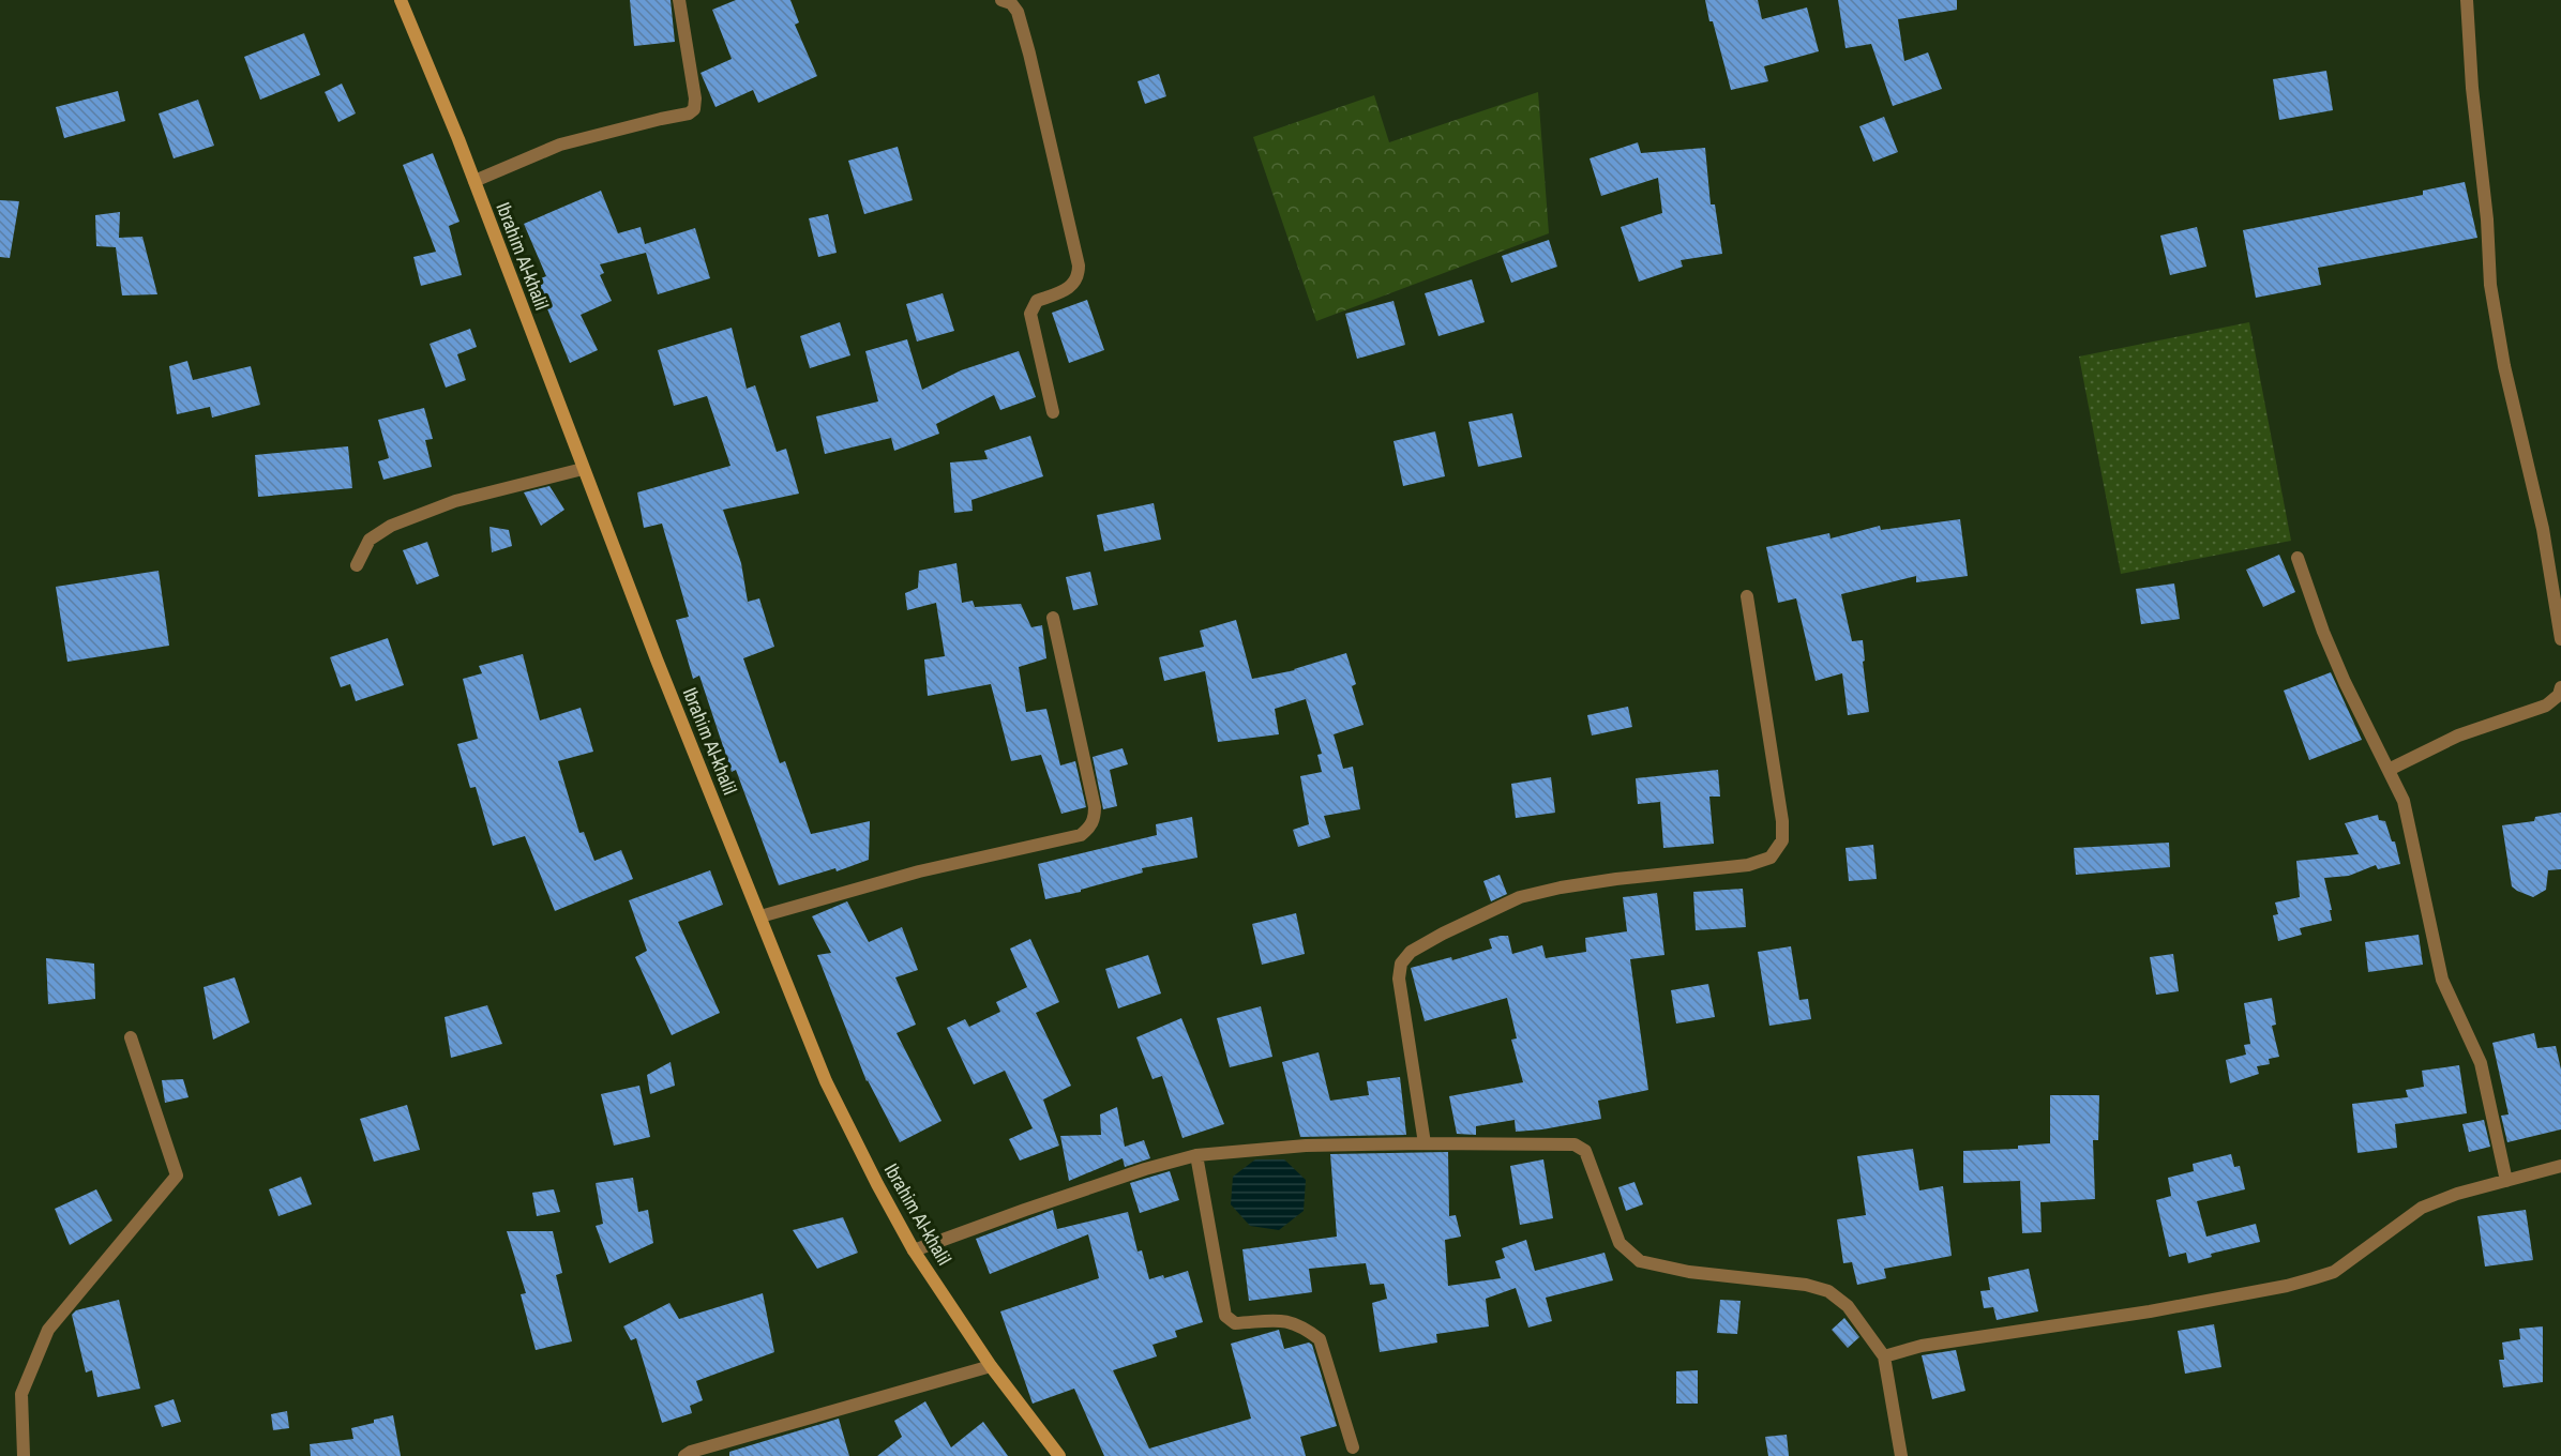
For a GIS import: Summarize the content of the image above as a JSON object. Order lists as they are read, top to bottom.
{
  "streets": {
    "street": ["Ibrahim Al-khalil"]
  }
}
